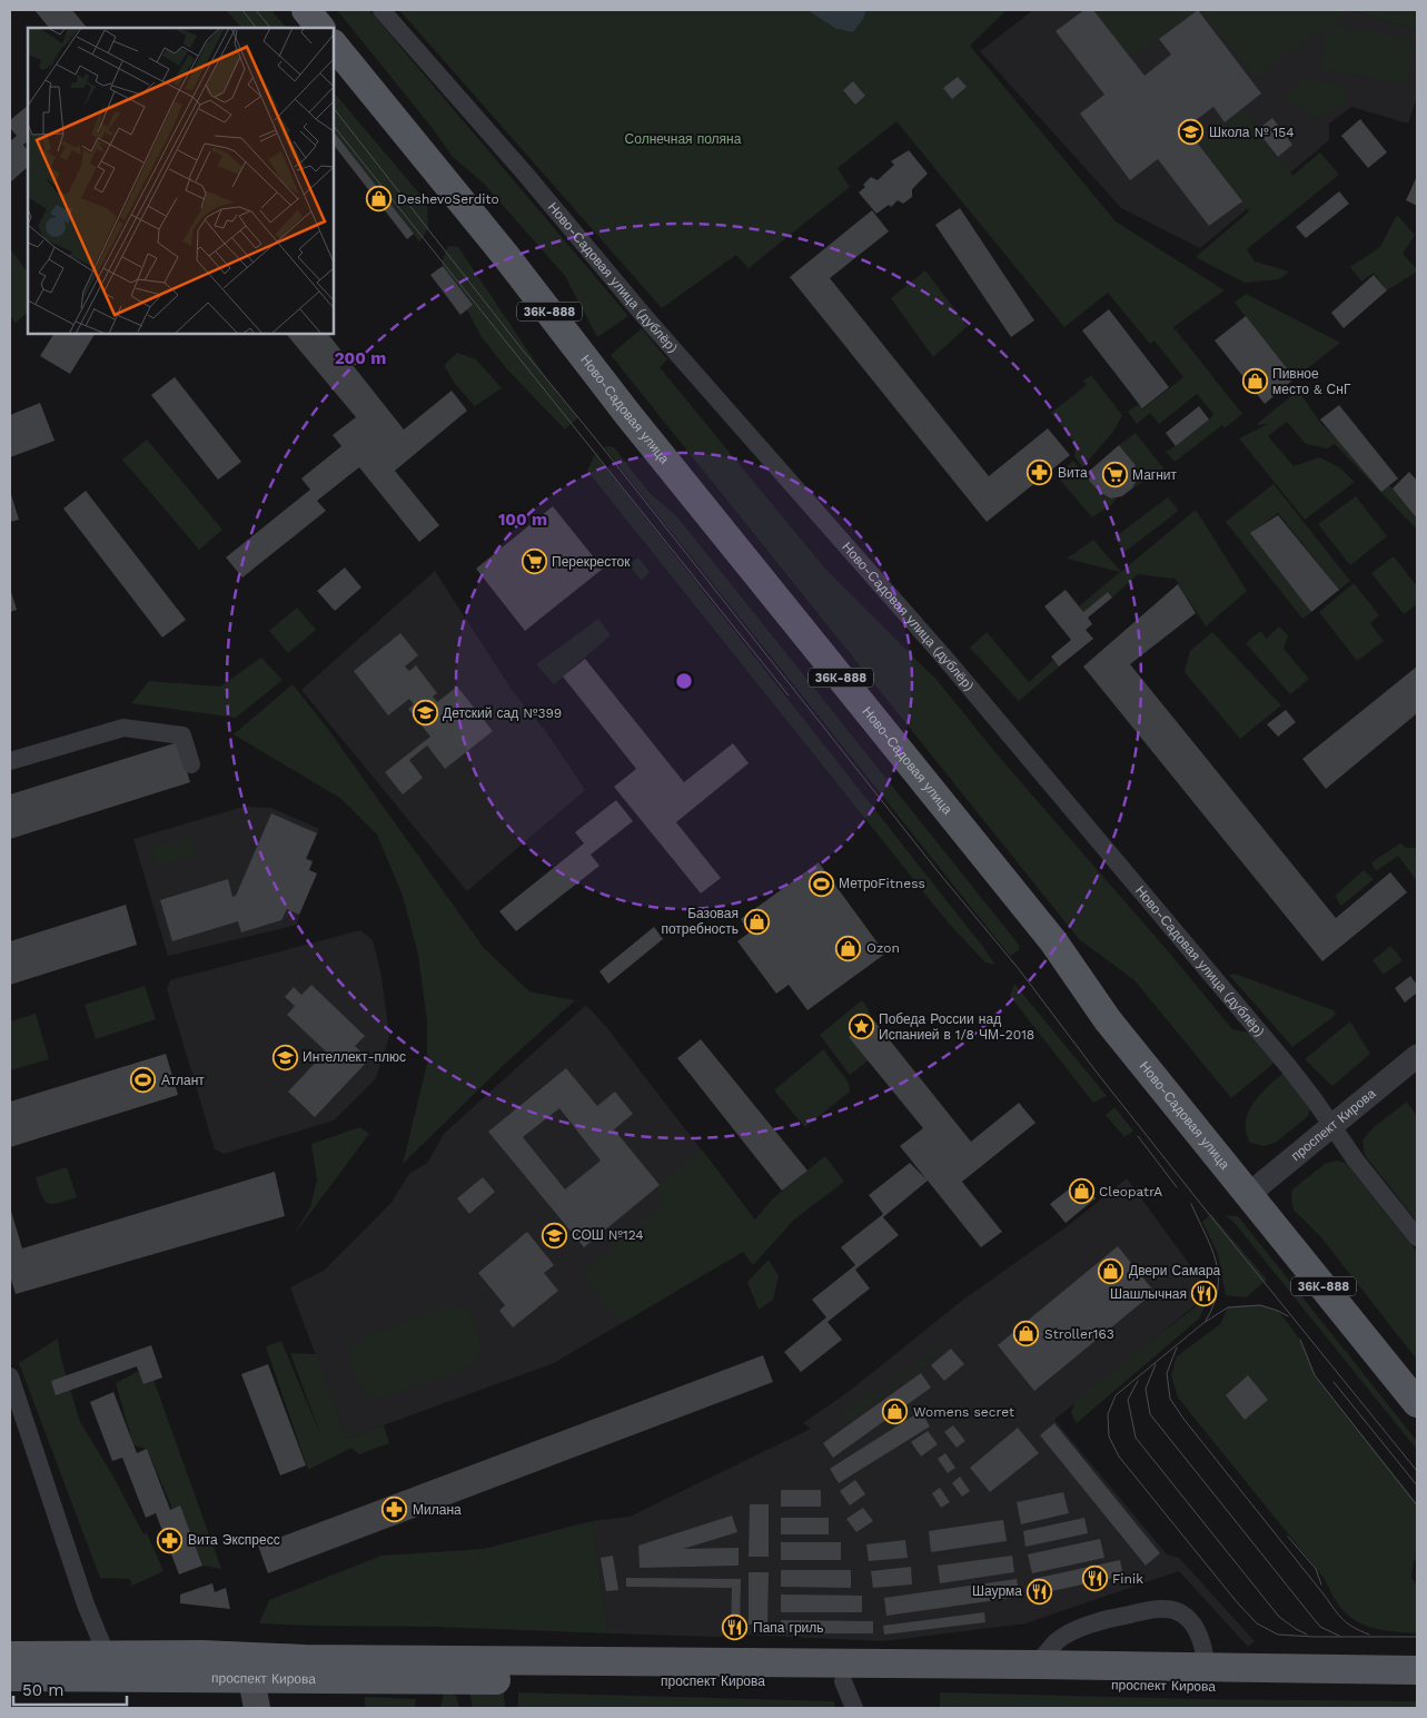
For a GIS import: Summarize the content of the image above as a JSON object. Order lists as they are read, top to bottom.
{
  "streets": {
    "main road": ["36К-888", "Ново-Садовая улица", "проспект Кирова"],
    "street": ["Ново-Садовая улица (дублёр)"]
  },
  "crossings": [
    ["Ново-Садовая улица (дублёр)", "проспект Кирова"],
    ["Ново-Садовая улица", "проспект Кирова"]
  ],
  "parks": ["Солнечная поляна"],
  "places": {
    "school or university": [
      "Школа № 154",
      "Детский сад №399",
      "Интеллект-плюс",
      "СОШ №124"
    ],
    "shop": [
      "DeshevoSerdito",
      "Пивное место & СнГ",
      "Базовая потребность",
      "Ozon",
      "CleopatrA",
      "Двери Самара",
      "Stroller163",
      "Womens secret"
    ],
    "pharmacy": ["Вита", "Милана", "Вита Экспресс"],
    "supermarket": ["Магнит", "Перекресток"],
    "sports": ["МетроFitness", "Атлант"],
    "place": ["Победа России над Испанией в 1/8 ЧМ-2018"],
    "restaurant": [
      "Шашлычная",
      "Finik",
      "Шаурма",
      "Папа гриль"
    ]
  },
  "scale_bar": "50 m",
  "rings": ["200 m", "100 m"]
}
